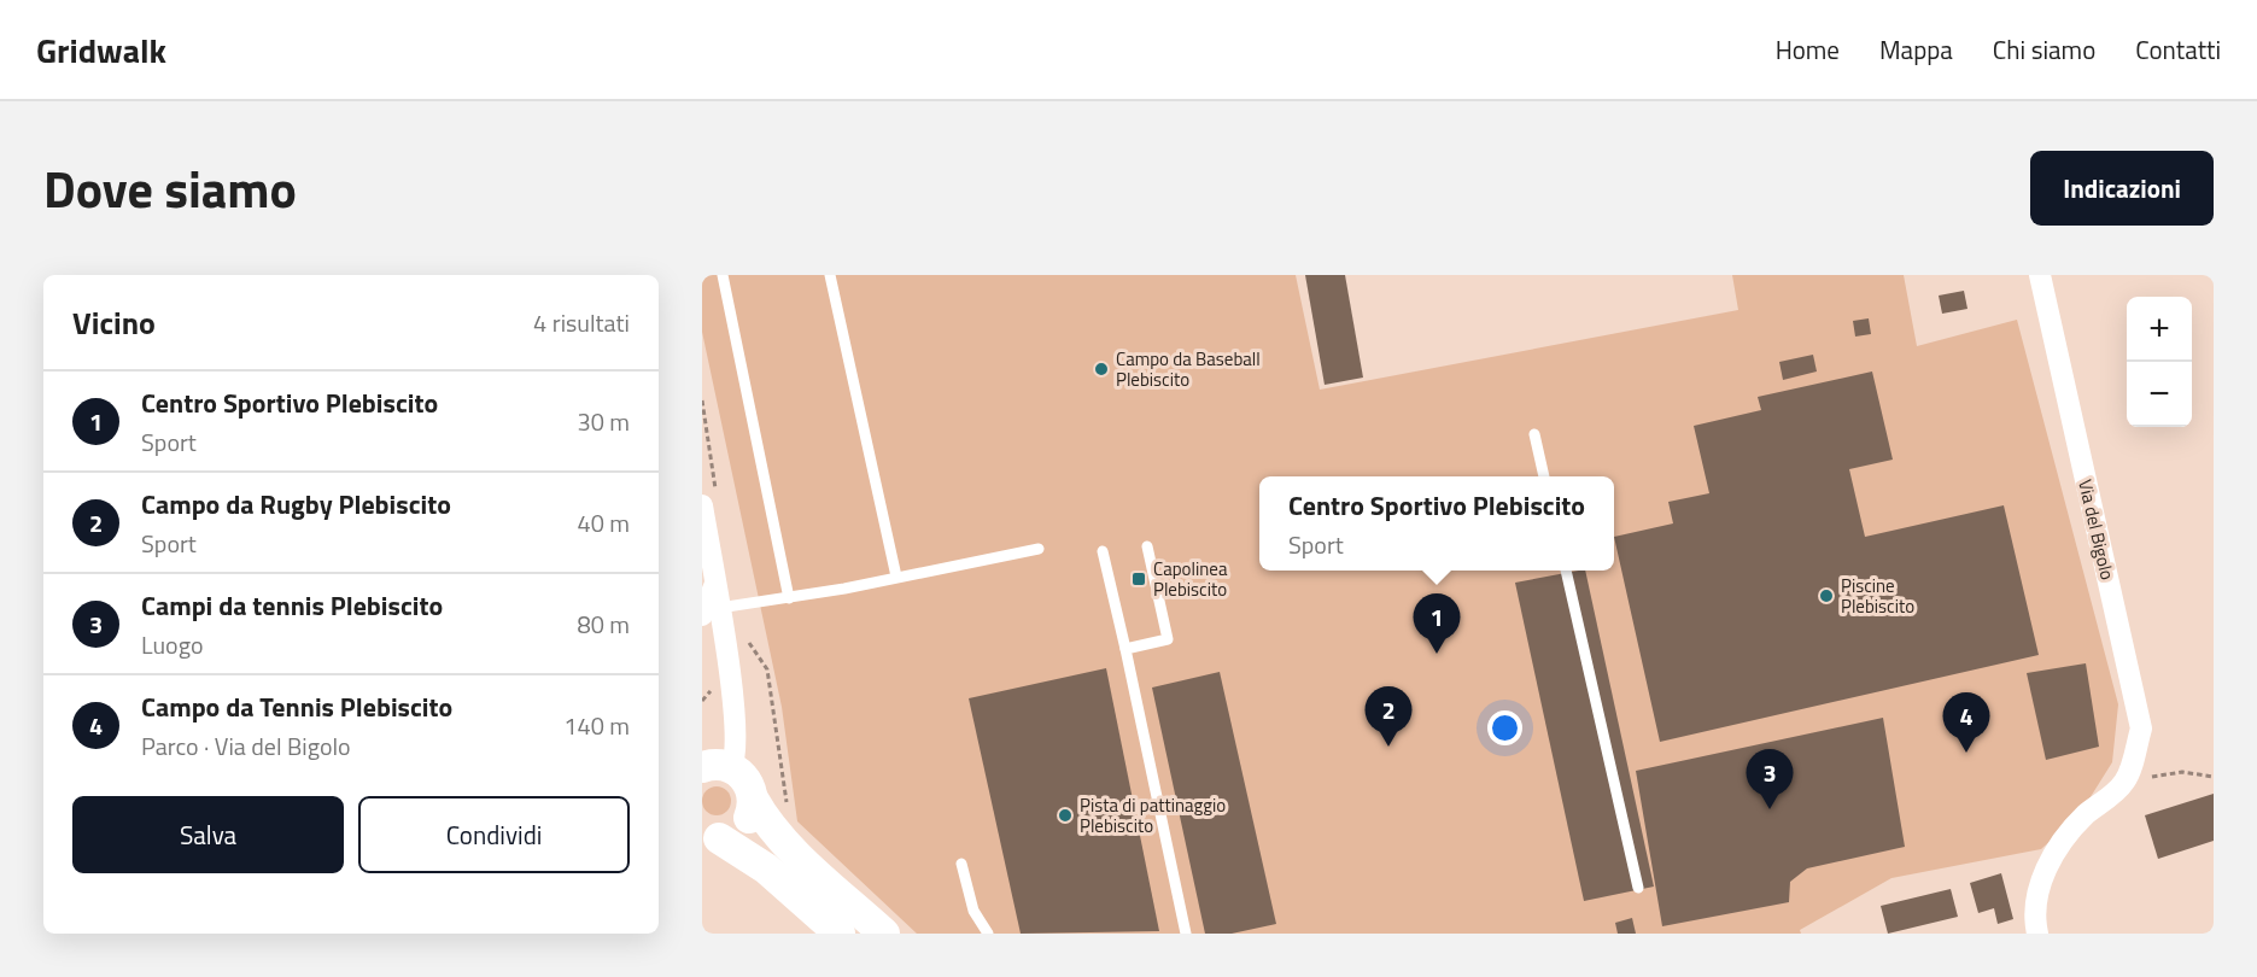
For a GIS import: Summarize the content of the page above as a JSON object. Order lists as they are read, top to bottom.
{
  "streets": {
    "street": ["Via del Bigolo"]
  },
  "places": {
    "other": ["Campo da Baseball Plebiscito", "Piscine Plebiscito", "Pista di pattinaggio Plebiscito"],
    "transit": ["Capolinea Plebiscito"]
  },
  "page": {
    "header": "Gridwalk",
    "nav": [
      "Home",
      "Mappa",
      "Chi siamo",
      "Contatti"
    ],
    "title": "Dove siamo",
    "buttons": [
      "Indicazioni",
      ["Salva", "Condividi"]
    ],
    "heading": ["Vicino", "4 risultati"],
    "map_buttons": ["+", "−"],
    "list": [
      {
        "mark": "1",
        "name": "Centro Sportivo Plebiscito",
        "note": "Sport",
        "value": "30 m"
      },
      {
        "mark": "2",
        "name": "Campo da Rugby Plebiscito",
        "note": "Sport",
        "value": "40 m"
      },
      {
        "mark": "3",
        "name": "Campi da tennis Plebiscito",
        "note": "Luogo",
        "value": "80 m"
      },
      {
        "mark": "4",
        "name": "Campo da Tennis Plebiscito",
        "note": "Parco · Via del Bigolo",
        "value": "140 m"
      }
    ],
    "popup": ["Centro Sportivo Plebiscito", "Sport"],
    "pins": [
      "1",
      "2",
      "4",
      "3"
    ]
  }
}
